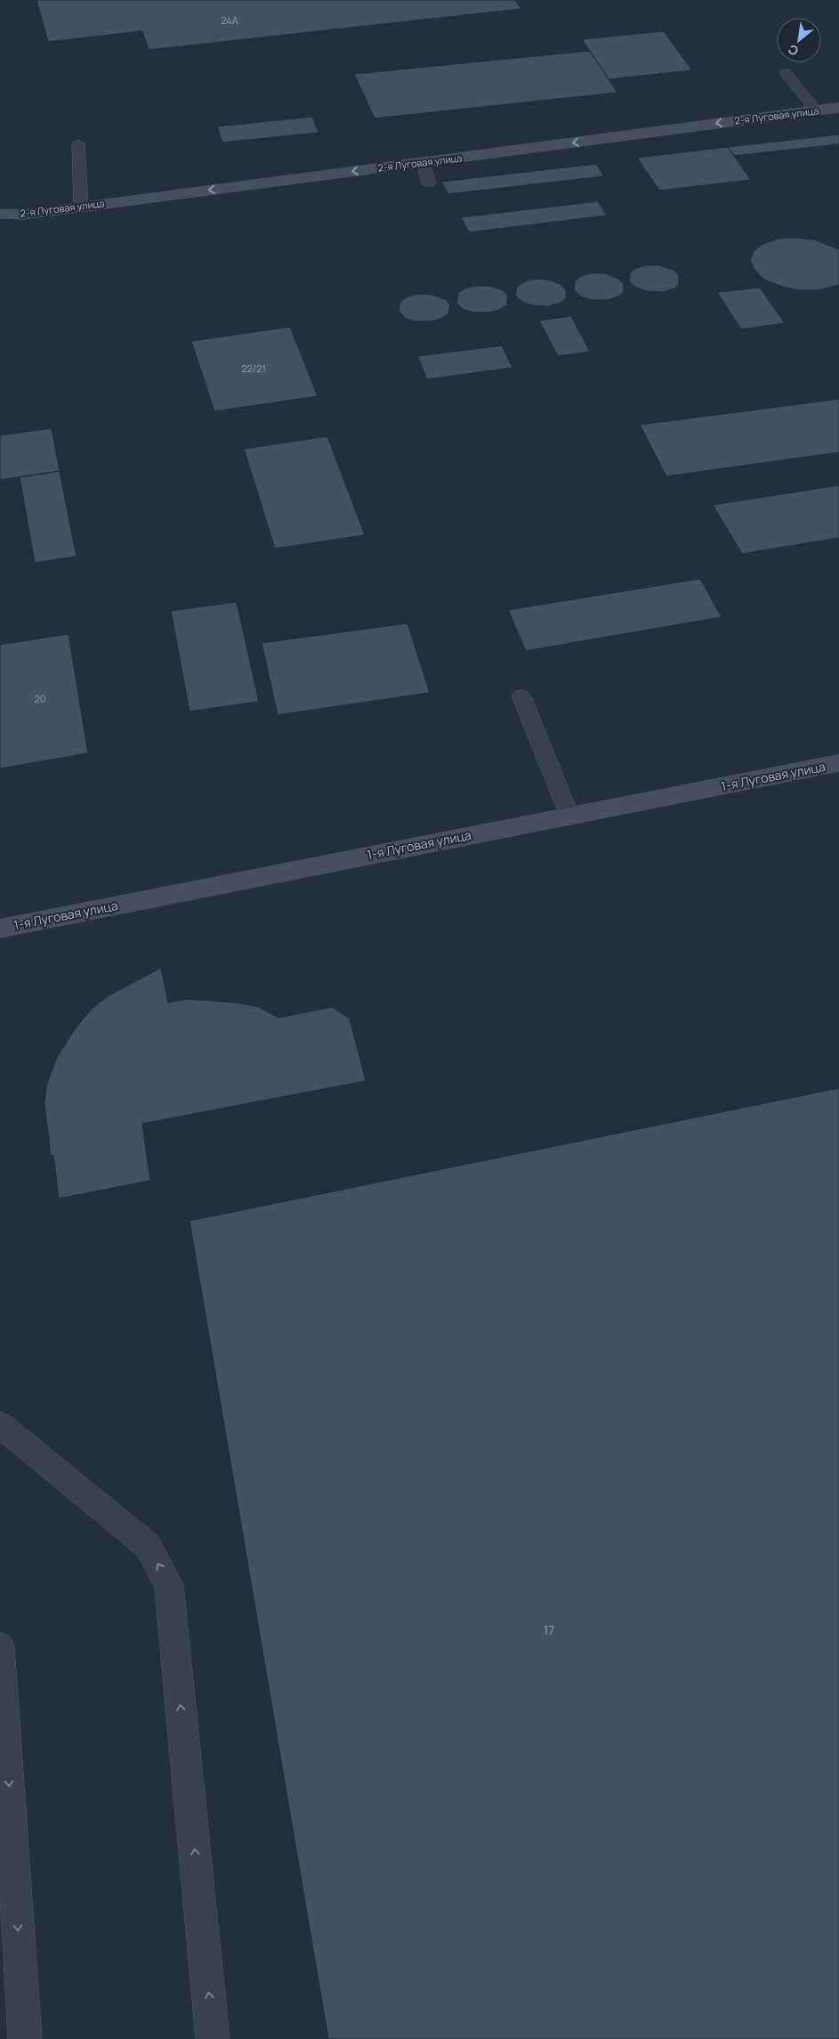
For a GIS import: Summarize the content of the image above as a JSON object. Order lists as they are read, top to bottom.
{
  "streets": {
    "main road": ["2-я Луговая улица", "1-я Луговая улица"]
  },
  "one_way": ["2-я Луговая улица"],
  "house_numbers": [
    "24А",
    "22/21",
    "20",
    "17"
  ],
  "north": "bottom left"
}
